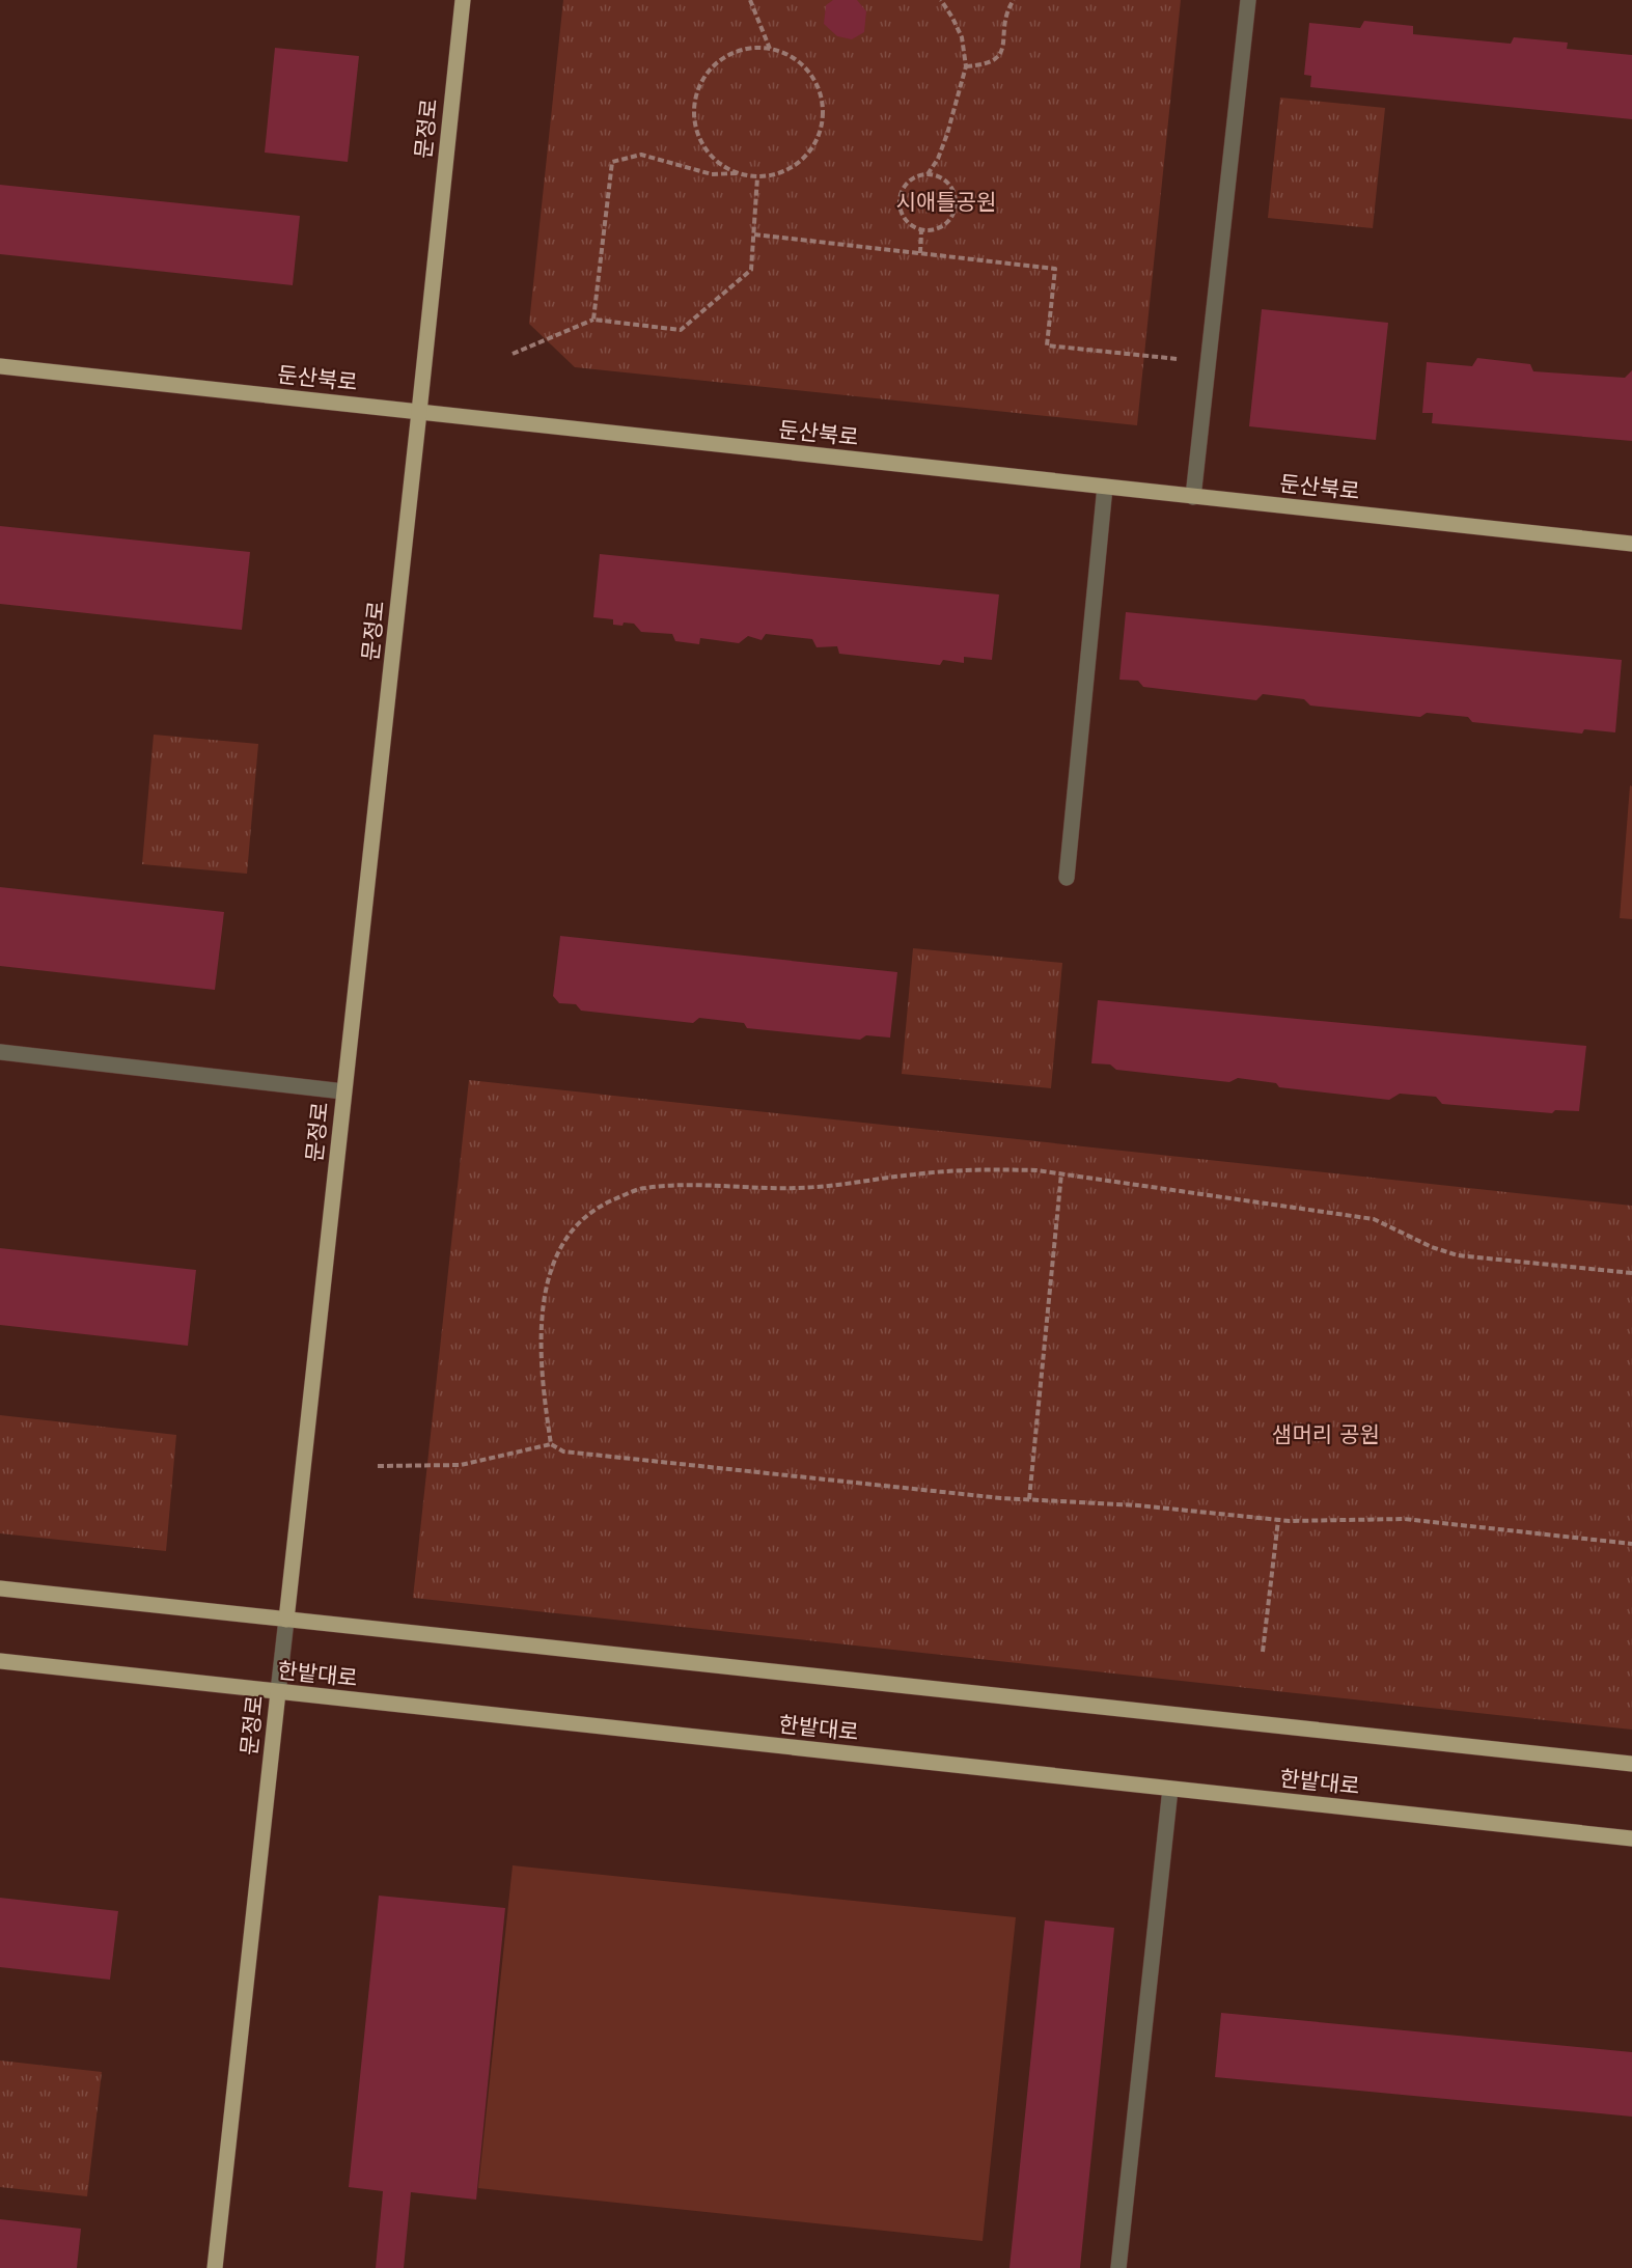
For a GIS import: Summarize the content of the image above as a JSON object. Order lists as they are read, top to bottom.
{
  "streets": {
    "main road": ["문정로", "둔산북로", "한밭대로"]
  },
  "crossings": [
    ["문정로", "둔산북로"],
    ["문정로", "한밭대로"]
  ],
  "parks": ["시애틀공원", "샘머리 공원"]
}
